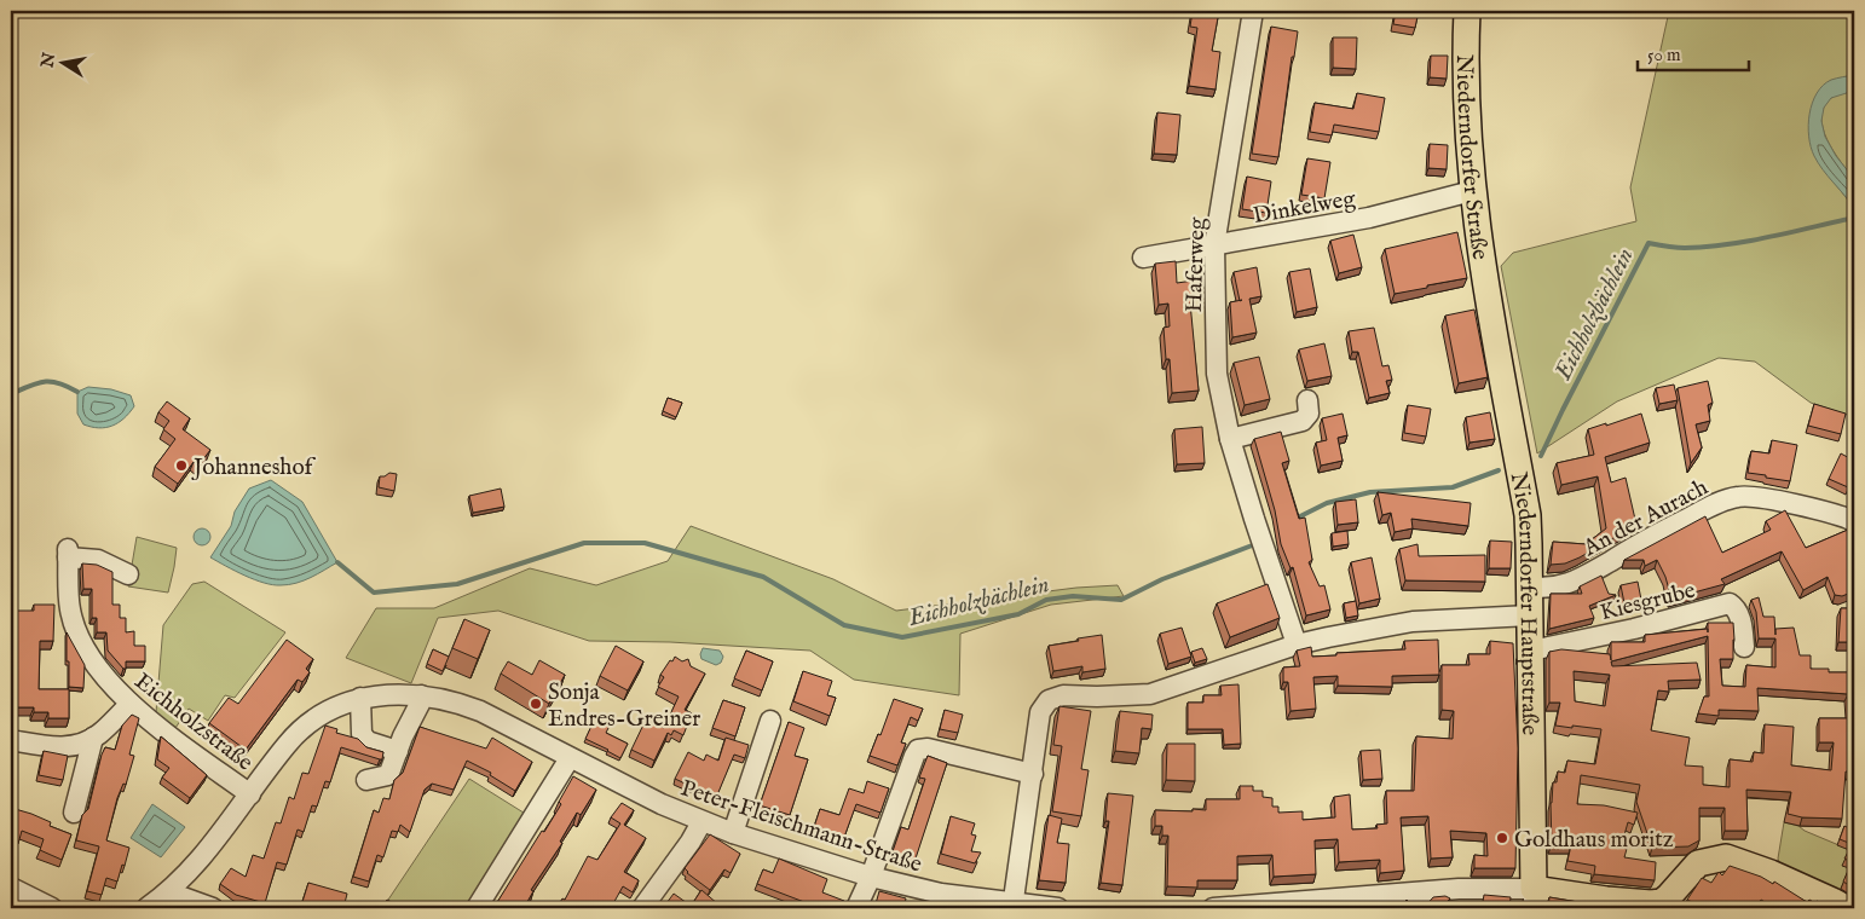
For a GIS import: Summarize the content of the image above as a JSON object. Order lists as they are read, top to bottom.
{
  "streets": {
    "main road": ["Niederndorfer Straße", "Niederndorfer Hauptstraße"],
    "street": [
      "Dinkelweg",
      "Haferweg",
      "An der Aurach",
      "Kiesgrube",
      "Eichholzstraße",
      "Peter-Fleischmann-Straße"
    ]
  },
  "crossings": [
    ["Niederndorfer Straße", "Dinkelweg"],
    ["Niederndorfer Straße", "Niederndorfer Hauptstraße"],
    ["Dinkelweg", "Haferweg"],
    ["An der Aurach", "Niederndorfer Hauptstraße"],
    ["Kiesgrube", "Niederndorfer Hauptstraße"],
    ["Eichholzstraße", "Peter-Fleischmann-Straße"]
  ],
  "water": ["Eichholzbächlein"],
  "places": ["Johanneshof", "Sonja Endres-Greiner", "Goldhaus moritz"],
  "scale_bar": "50 m",
  "north": "left"
}
